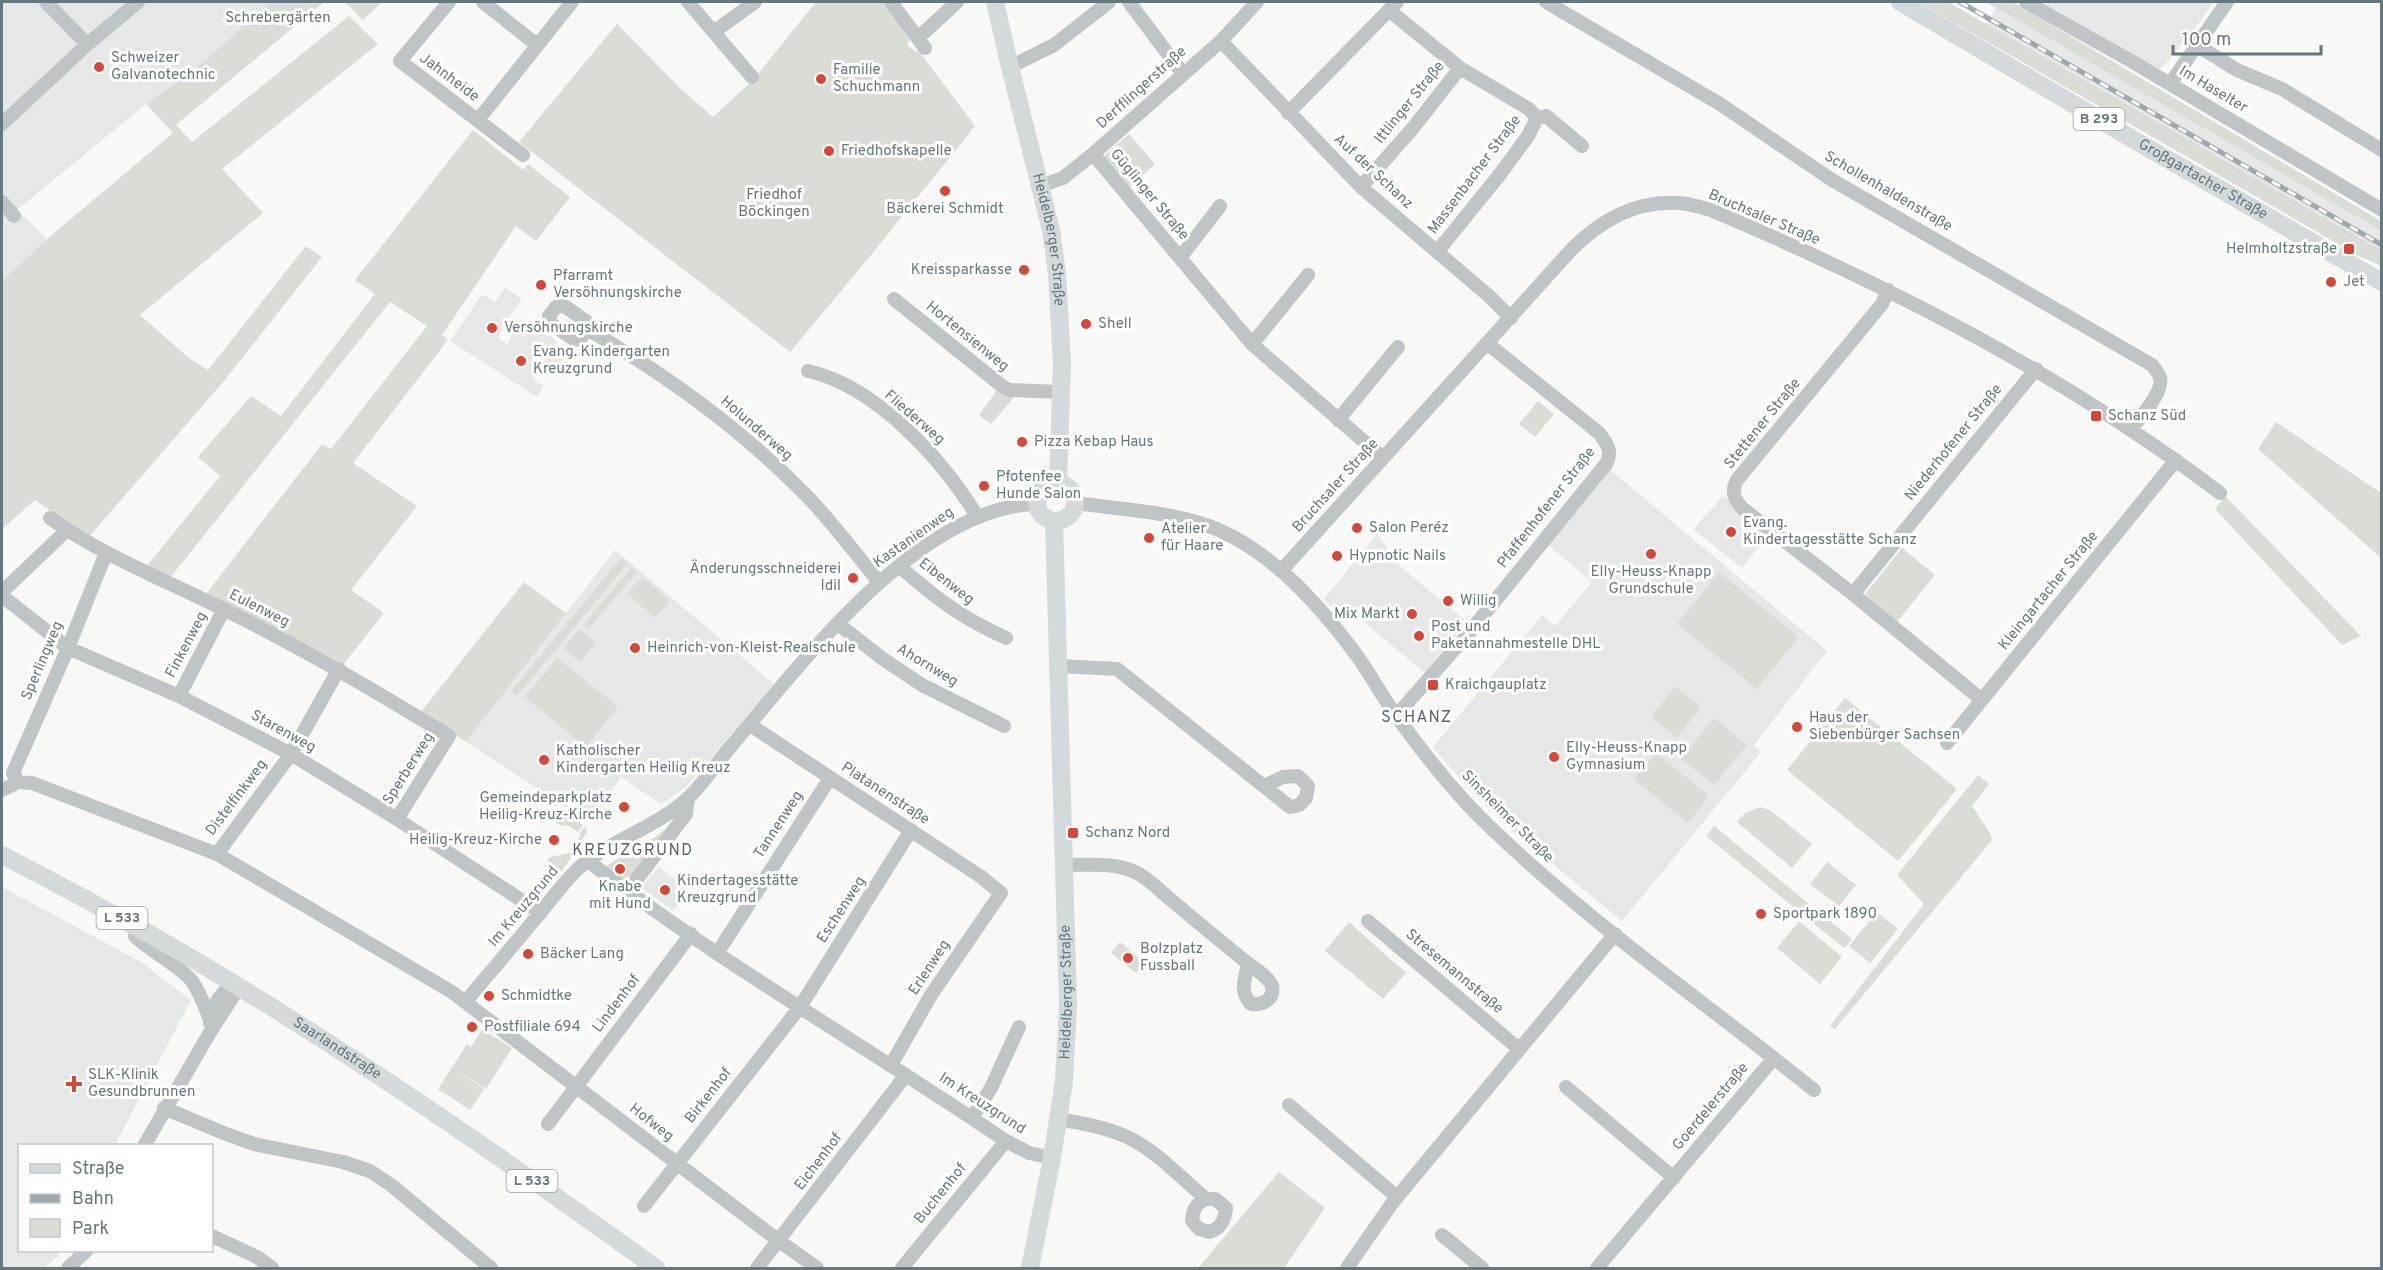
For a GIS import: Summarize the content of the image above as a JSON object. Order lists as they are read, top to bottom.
{
  "streets": {
    "main road": [
      "B 293",
      "Großgartacher Straße",
      "Heidelberger Straße",
      "L 533",
      "Saarlandstraße"
    ],
    "street": [
      "Jahnheide",
      "Derfflingerstraße",
      "Im Haselter",
      "Ittlinger Straße",
      "Auf der Schanz",
      "Massenbacher Straße",
      "Schollenhaldenstraße",
      "Güglinger Straße",
      "Bruchsaler Straße",
      "Hortensienweg",
      "Fliederweg",
      "Stettener Straße",
      "Holunderweg",
      "Niederhofener Straße",
      "Pfaffenhofener Straße",
      "Kastanienweg",
      "Eibenweg",
      "Kleingartacher Straße",
      "Eulenweg",
      "Finkenweg",
      "Sperlingweg",
      "Ahornweg",
      "Starenweg",
      "Sperberweg",
      "Platanenstraße",
      "Distelfinkweg",
      "Sinsheimer Straße",
      "Tannenweg",
      "Im Kreuzgrund",
      "Eschenweg",
      "Erlenweg",
      "Stresemannstraße",
      "Lindenhof",
      "Birkenhof",
      "Goerdelerstraße",
      "Hofweg",
      "Eichenhof",
      "Buchenhof"
    ]
  },
  "crossings": [
    ["Derfflingerstraße", "Auf der Schanz"],
    ["Derfflingerstraße", "Güglinger Straße"],
    ["Derfflingerstraße", "Heidelberger Straße"],
    ["Ittlinger Straße", "Auf der Schanz"],
    ["Auf der Schanz", "Massenbacher Straße"],
    ["Auf der Schanz", "Bruchsaler Straße"],
    ["Schollenhaldenstraße", "Bruchsaler Straße"],
    ["Güglinger Straße", "Bruchsaler Straße"],
    ["Bruchsaler Straße", "Stettener Straße"],
    ["Bruchsaler Straße", "Niederhofener Straße"],
    ["Bruchsaler Straße", "Pfaffenhofener Straße"],
    ["Bruchsaler Straße", "Kleingartacher Straße"],
    ["Bruchsaler Straße", "Sinsheimer Straße"],
    ["Heidelberger Straße", "Hortensienweg"],
    ["Heidelberger Straße", "Kastanienweg"],
    ["Heidelberger Straße", "Sinsheimer Straße"],
    ["Heidelberger Straße", "Im Kreuzgrund"],
    ["Fliederweg", "Kastanienweg"],
    ["Stettener Straße", "Niederhofener Straße"],
    ["Stettener Straße", "Kleingartacher Straße"],
    ["Holunderweg", "Kastanienweg"],
    ["Pfaffenhofener Straße", "Sinsheimer Straße"],
    ["Kastanienweg", "Eibenweg"],
    ["Kastanienweg", "Ahornweg"],
    ["Kastanienweg", "Platanenstraße"],
    ["Kastanienweg", "Sinsheimer Straße"],
    ["Kastanienweg", "Im Kreuzgrund"],
    ["Eulenweg", "Finkenweg"],
    ["Eulenweg", "Sperlingweg"],
    ["Eulenweg", "Sperberweg"],
    ["Eulenweg", "Distelfinkweg"],
    ["Finkenweg", "Starenweg"],
    ["Sperlingweg", "Starenweg"],
    ["Starenweg", "Sperberweg"],
    ["Starenweg", "Distelfinkweg"],
    ["Starenweg", "Im Kreuzgrund"],
    ["Platanenstraße", "Tannenweg"],
    ["Platanenstraße", "Eschenweg"],
    ["Platanenstraße", "Erlenweg"],
    ["Sinsheimer Straße", "Goerdelerstraße"],
    ["Tannenweg", "Im Kreuzgrund"],
    ["Im Kreuzgrund", "Eschenweg"],
    ["Im Kreuzgrund", "Erlenweg"],
    ["Im Kreuzgrund", "Lindenhof"],
    ["Im Kreuzgrund", "Birkenhof"],
    ["Im Kreuzgrund", "Hofweg"],
    ["Im Kreuzgrund", "Eichenhof"],
    ["Im Kreuzgrund", "Buchenhof"],
    ["Eschenweg", "Birkenhof"],
    ["Lindenhof", "Hofweg"],
    ["Birkenhof", "Hofweg"],
    ["Hofweg", "Eichenhof"]
  ],
  "districts": ["SCHANZ", "KREUZGRUND"],
  "parks": ["Schrebergärten", "Friedhof Böckingen"],
  "places": {
    "other": [
      "Schweizer Galvanotechnic",
      "Familie Schuchmann",
      "Friedhofskapelle",
      "Bäckerei Schmidt",
      "Kreissparkasse",
      "Jet",
      "Pfarramt Versöhnungskirche",
      "Shell",
      "Versöhnungskirche",
      "Evang. Kindergarten Kreuzgrund",
      "Pizza Kebap Haus",
      "Pfotenfee Hunde Salon",
      "Salon Peréz",
      "Evang. Kindertagesstätte Schanz",
      "Atelier für Haare",
      "Elly-Heuss-Knapp Grundschule",
      "Hypnotic Nails",
      "Änderungsschneiderei Idil",
      "Willig",
      "Mix Markt",
      "Post und Paketannahmestelle DHL",
      "Heinrich-von-Kleist-Realschule",
      "Haus der Siebenbürger Sachsen",
      "Elly-Heuss-Knapp Gymnasium",
      "Katholischer Kindergarten Heilig Kreuz",
      "Gemeindeparkplatz Heilig-Kreuz-Kirche",
      "Heilig-Kreuz-Kirche",
      "Knabe mit Hund",
      "Kindertagesstätte Kreuzgrund",
      "Sportpark 1890",
      "Bäcker Lang",
      "Bolzplatz Fussball",
      "Schmidtke",
      "Postfiliale 694"
    ],
    "transit": [
      "Helmholtzstraße",
      "Schanz Süd",
      "Kraichgauplatz",
      "Schanz Nord"
    ],
    "health": ["SLK-Klinik Gesundbrunnen"]
  },
  "legend": ["Straße", "Bahn", "Park"],
  "scale_bar": "100 m"
}
